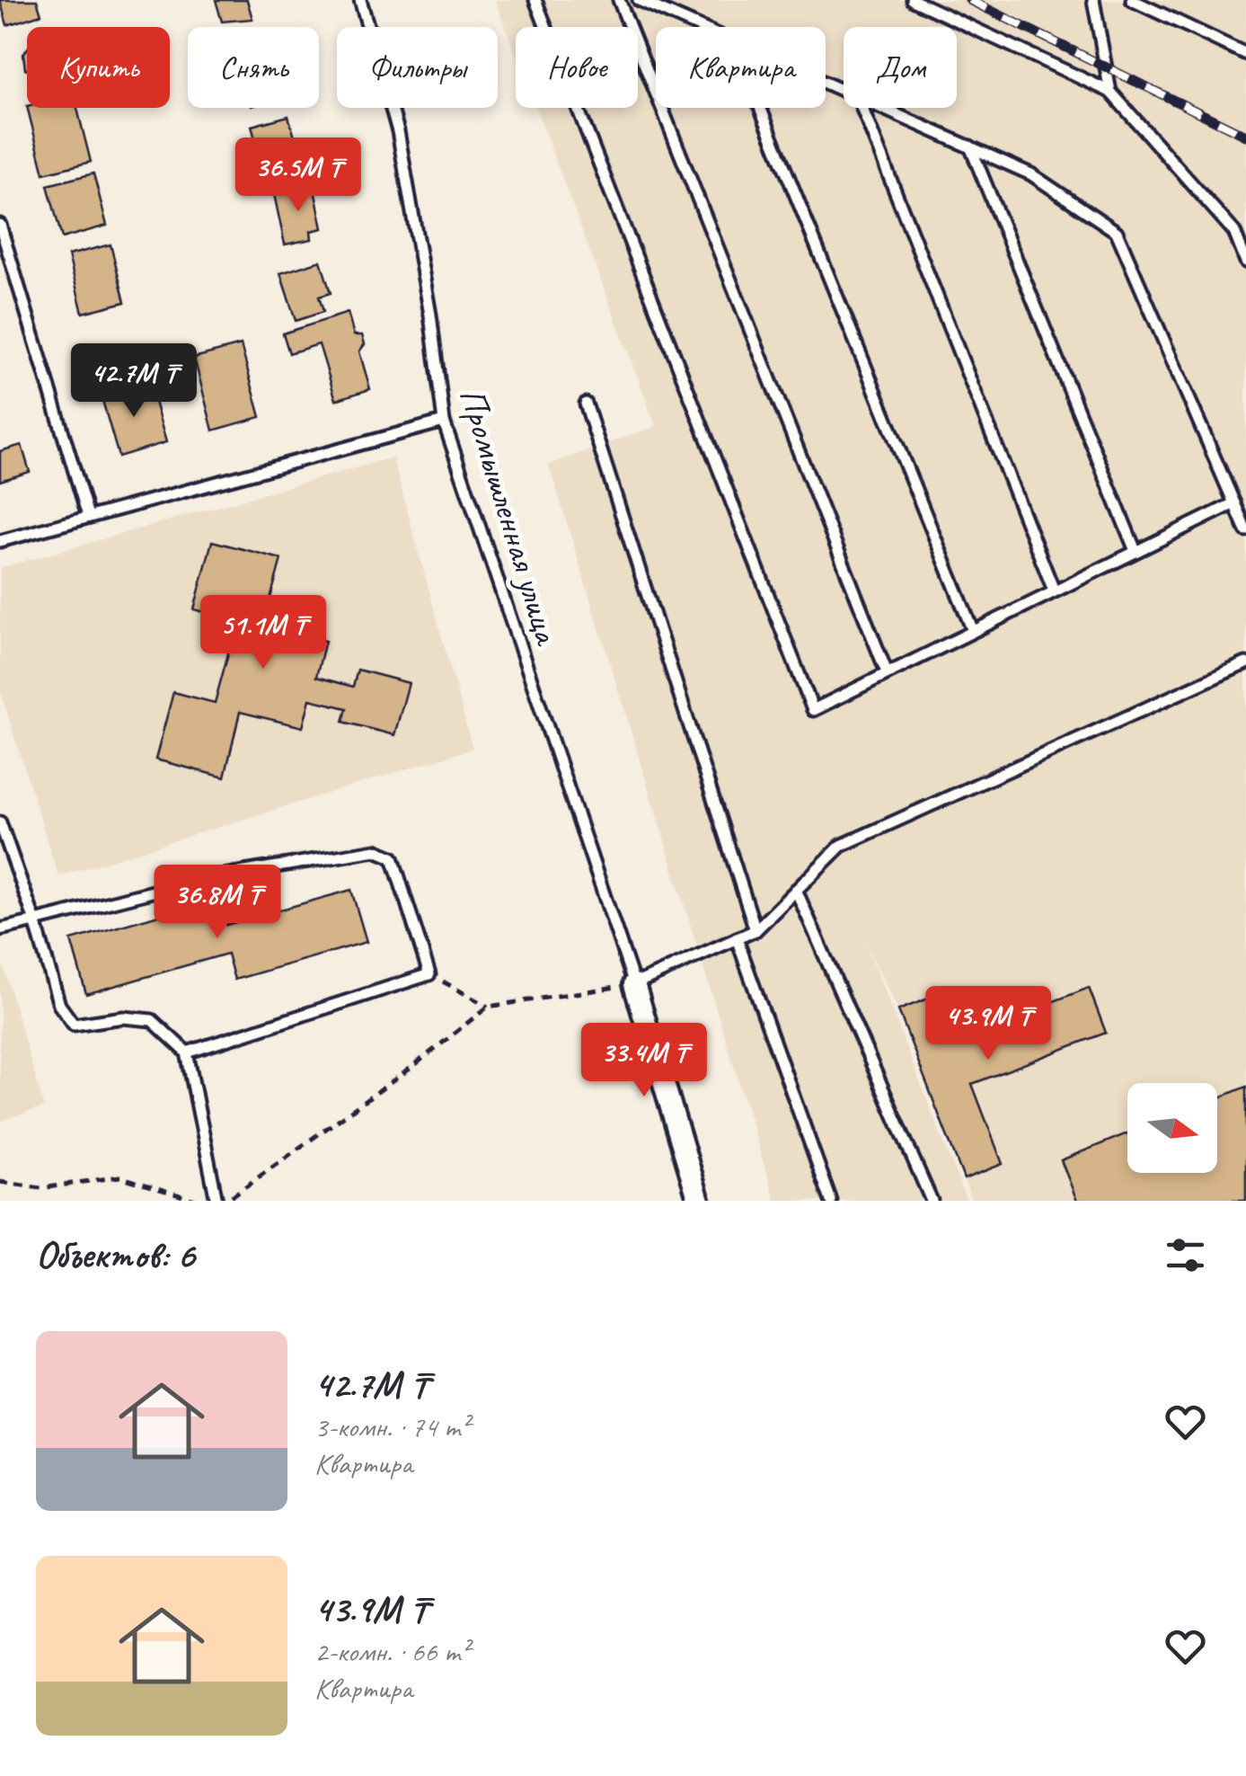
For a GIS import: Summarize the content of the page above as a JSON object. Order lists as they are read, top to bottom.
{
  "streets": {
    "lane": ["Промышленная улица"]
  },
  "north": "right",
  "page": {
    "chip": [
      "Купить",
      "Снять",
      "Фильтры",
      "Новое",
      "Квартира",
      "Дом"
    ],
    "price": [
      "36.5M ₸",
      "42.7M ₸",
      "51.1M ₸",
      "36.8M ₸",
      "43.9M ₸",
      "33.4M ₸"
    ],
    "heading": "Объектов: 6",
    "list": [
      {
        "name": "42.7M ₸",
        "note": "3-комн. · 74 m² · Квартира"
      },
      {
        "name": "43.9M ₸",
        "note": "2-комн. · 66 m² · Квартира"
      }
    ]
  }
}
